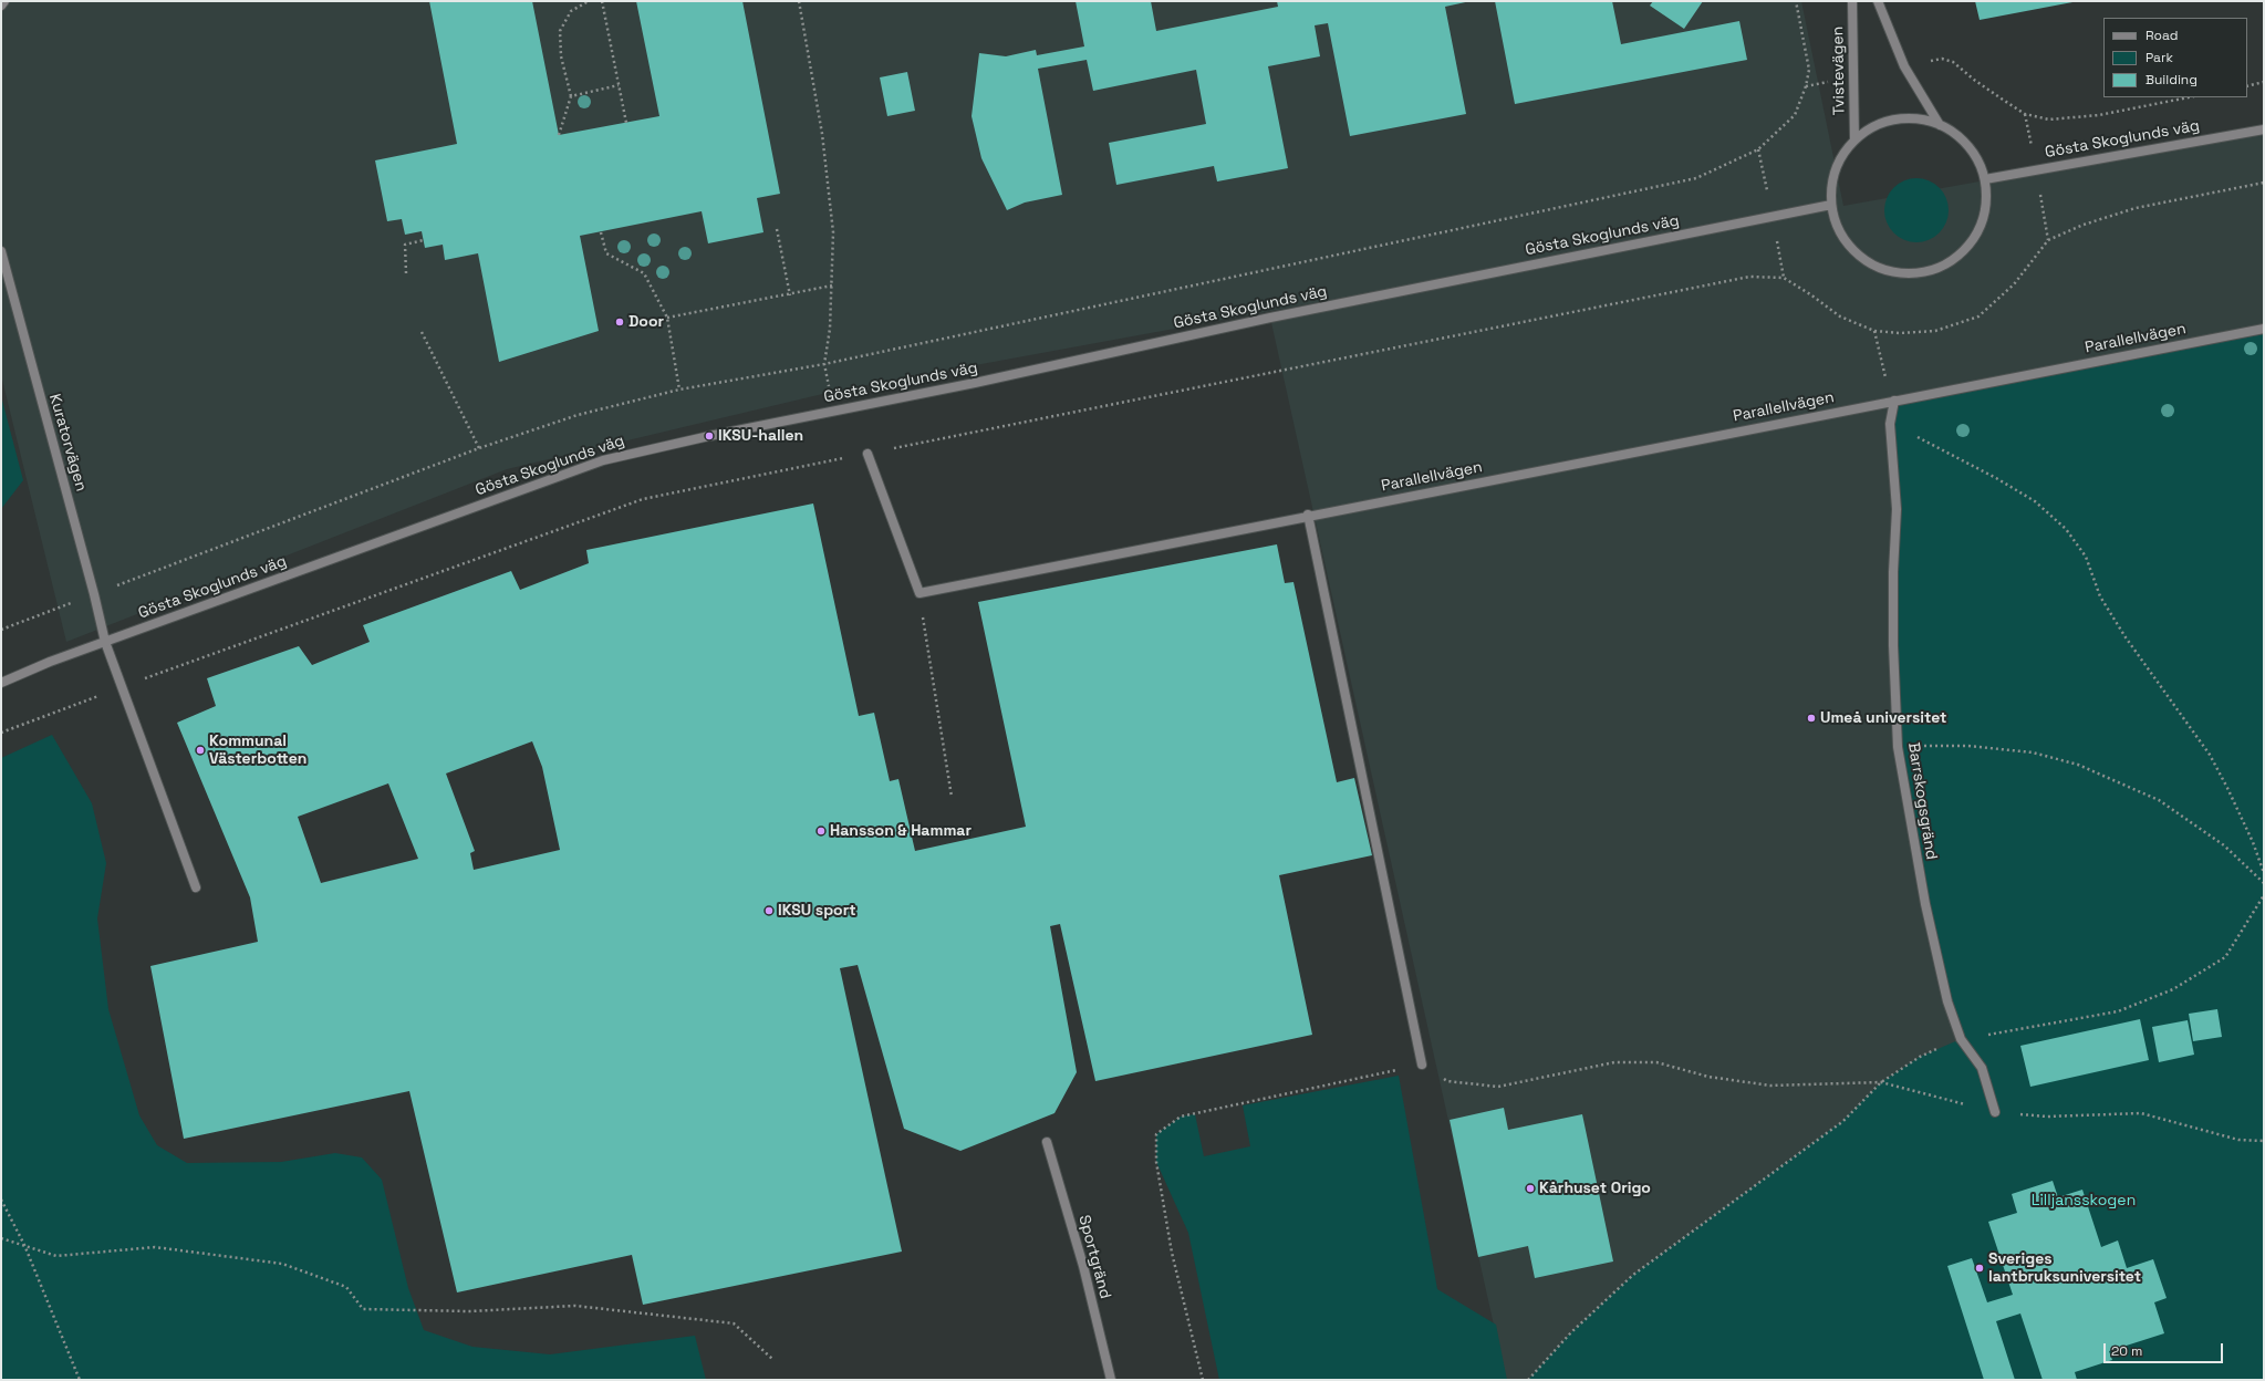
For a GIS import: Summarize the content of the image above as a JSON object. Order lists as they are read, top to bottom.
{
  "streets": {
    "street": [
      "Tvistevägen",
      "Gösta Skoglunds väg",
      "Parallellvägen",
      "Kuratorvägen",
      "Barrskogsgränd",
      "Sportgränd"
    ]
  },
  "crossings": [
    ["Tvistevägen", "Gösta Skoglunds väg"],
    ["Gösta Skoglunds väg", "Kuratorvägen"],
    ["Parallellvägen", "Barrskogsgränd"]
  ],
  "parks": ["Lilljansskogen"],
  "places": [
    "Door",
    "IKSU-hallen",
    "Umeå universitet",
    "Kommunal Västerbotten",
    "Hansson & Hammar",
    "IKSU sport",
    "Kårhuset Origo",
    "Sveriges lantbruksuniversitet"
  ],
  "legend": ["Road", "Park", "Building"],
  "scale_bar": "20 m"
}
